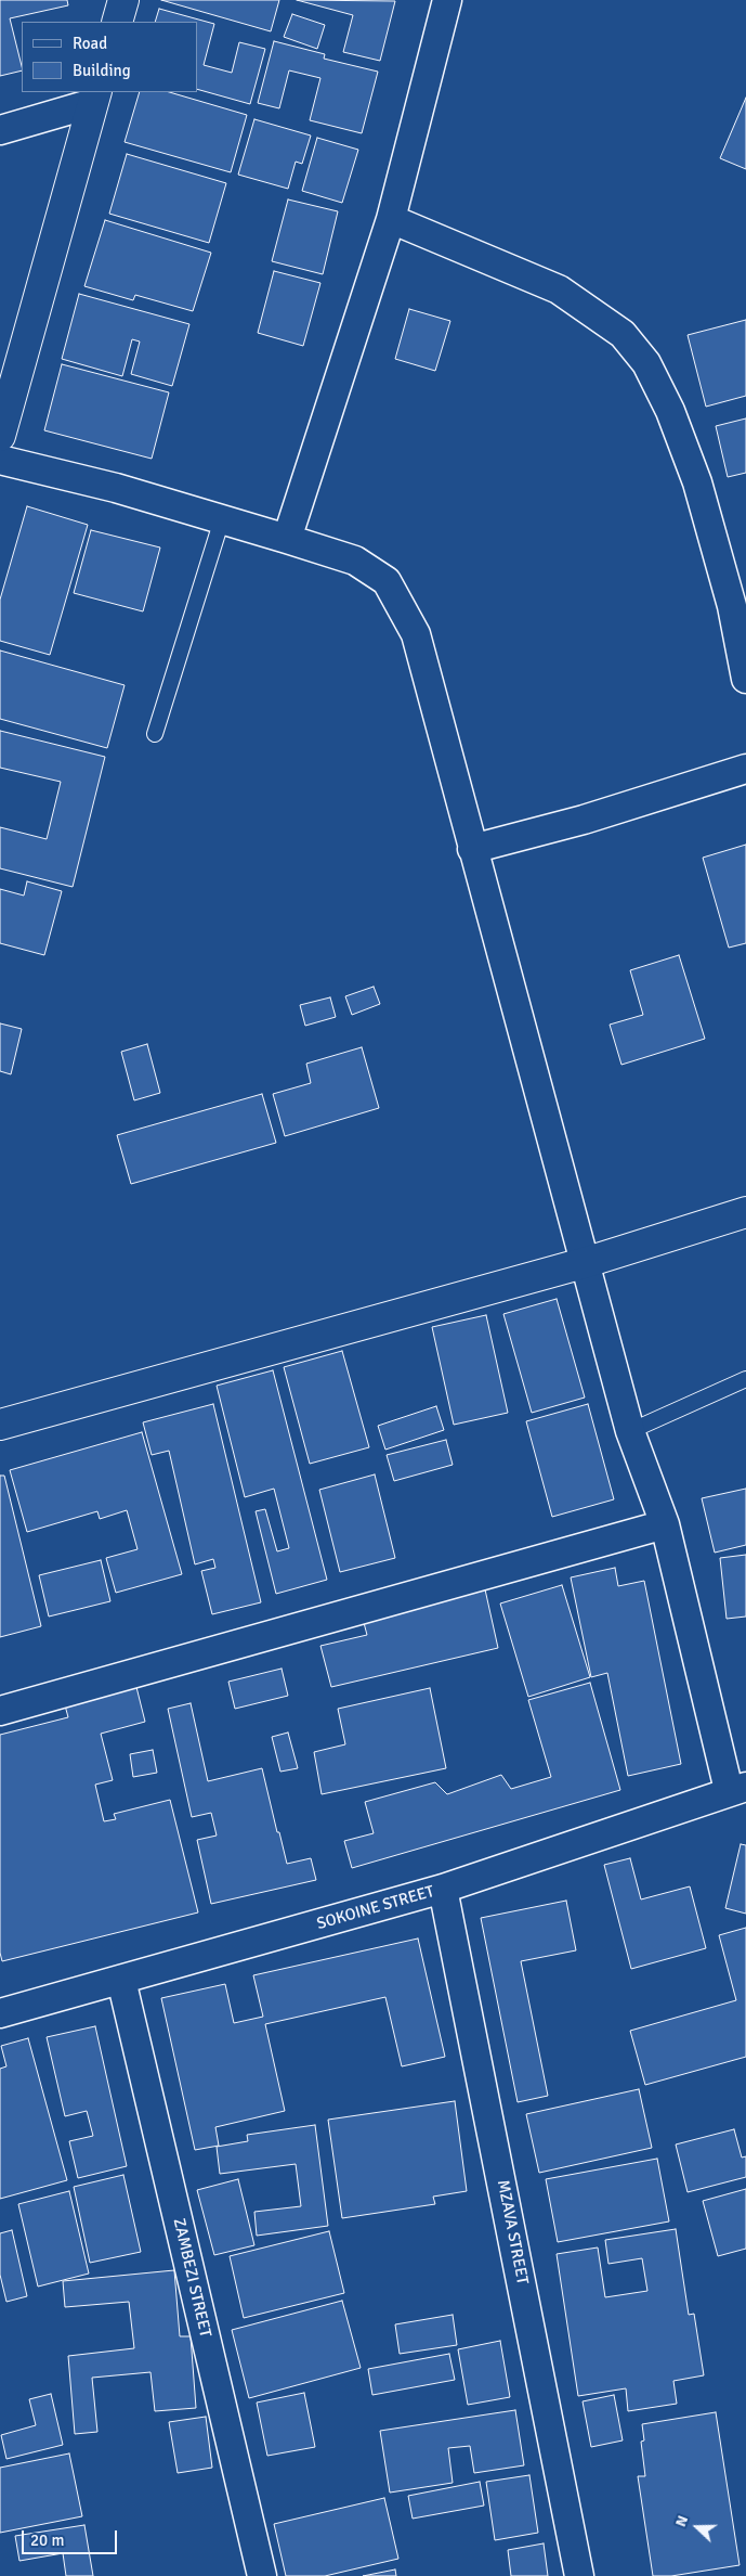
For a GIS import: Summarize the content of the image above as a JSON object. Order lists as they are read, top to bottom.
{
  "streets": {
    "street": ["SOKOINE STREET", "MZAVA STREET", "ZAMBEZI STREET"]
  },
  "crossings": [
    ["SOKOINE STREET", "MZAVA STREET"],
    ["SOKOINE STREET", "ZAMBEZI STREET"]
  ],
  "legend": ["Road", "Building"],
  "scale_bar": "20 m",
  "north": "left"
}
